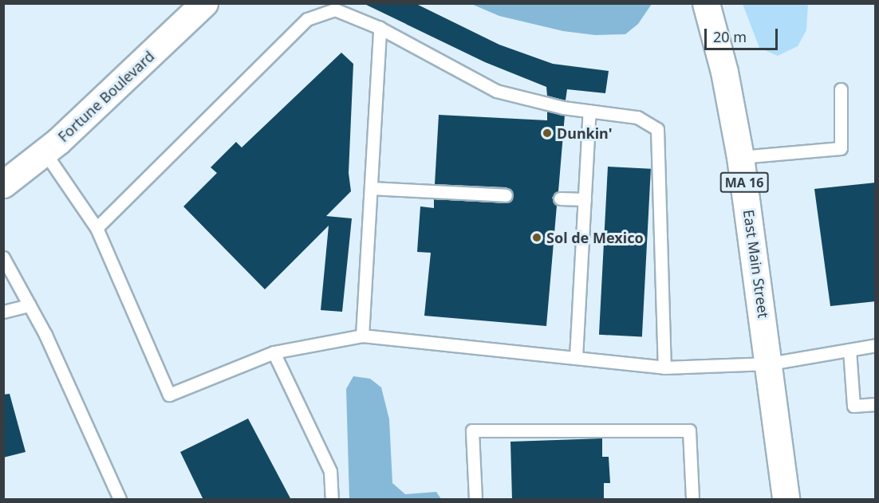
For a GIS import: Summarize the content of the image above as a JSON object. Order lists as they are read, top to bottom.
{
  "streets": {
    "main road": ["Fortune Boulevard", "MA 16", "East Main Street"]
  },
  "places": ["Dunkin'", "Sol de Mexico"],
  "scale_bar": "20 m"
}
